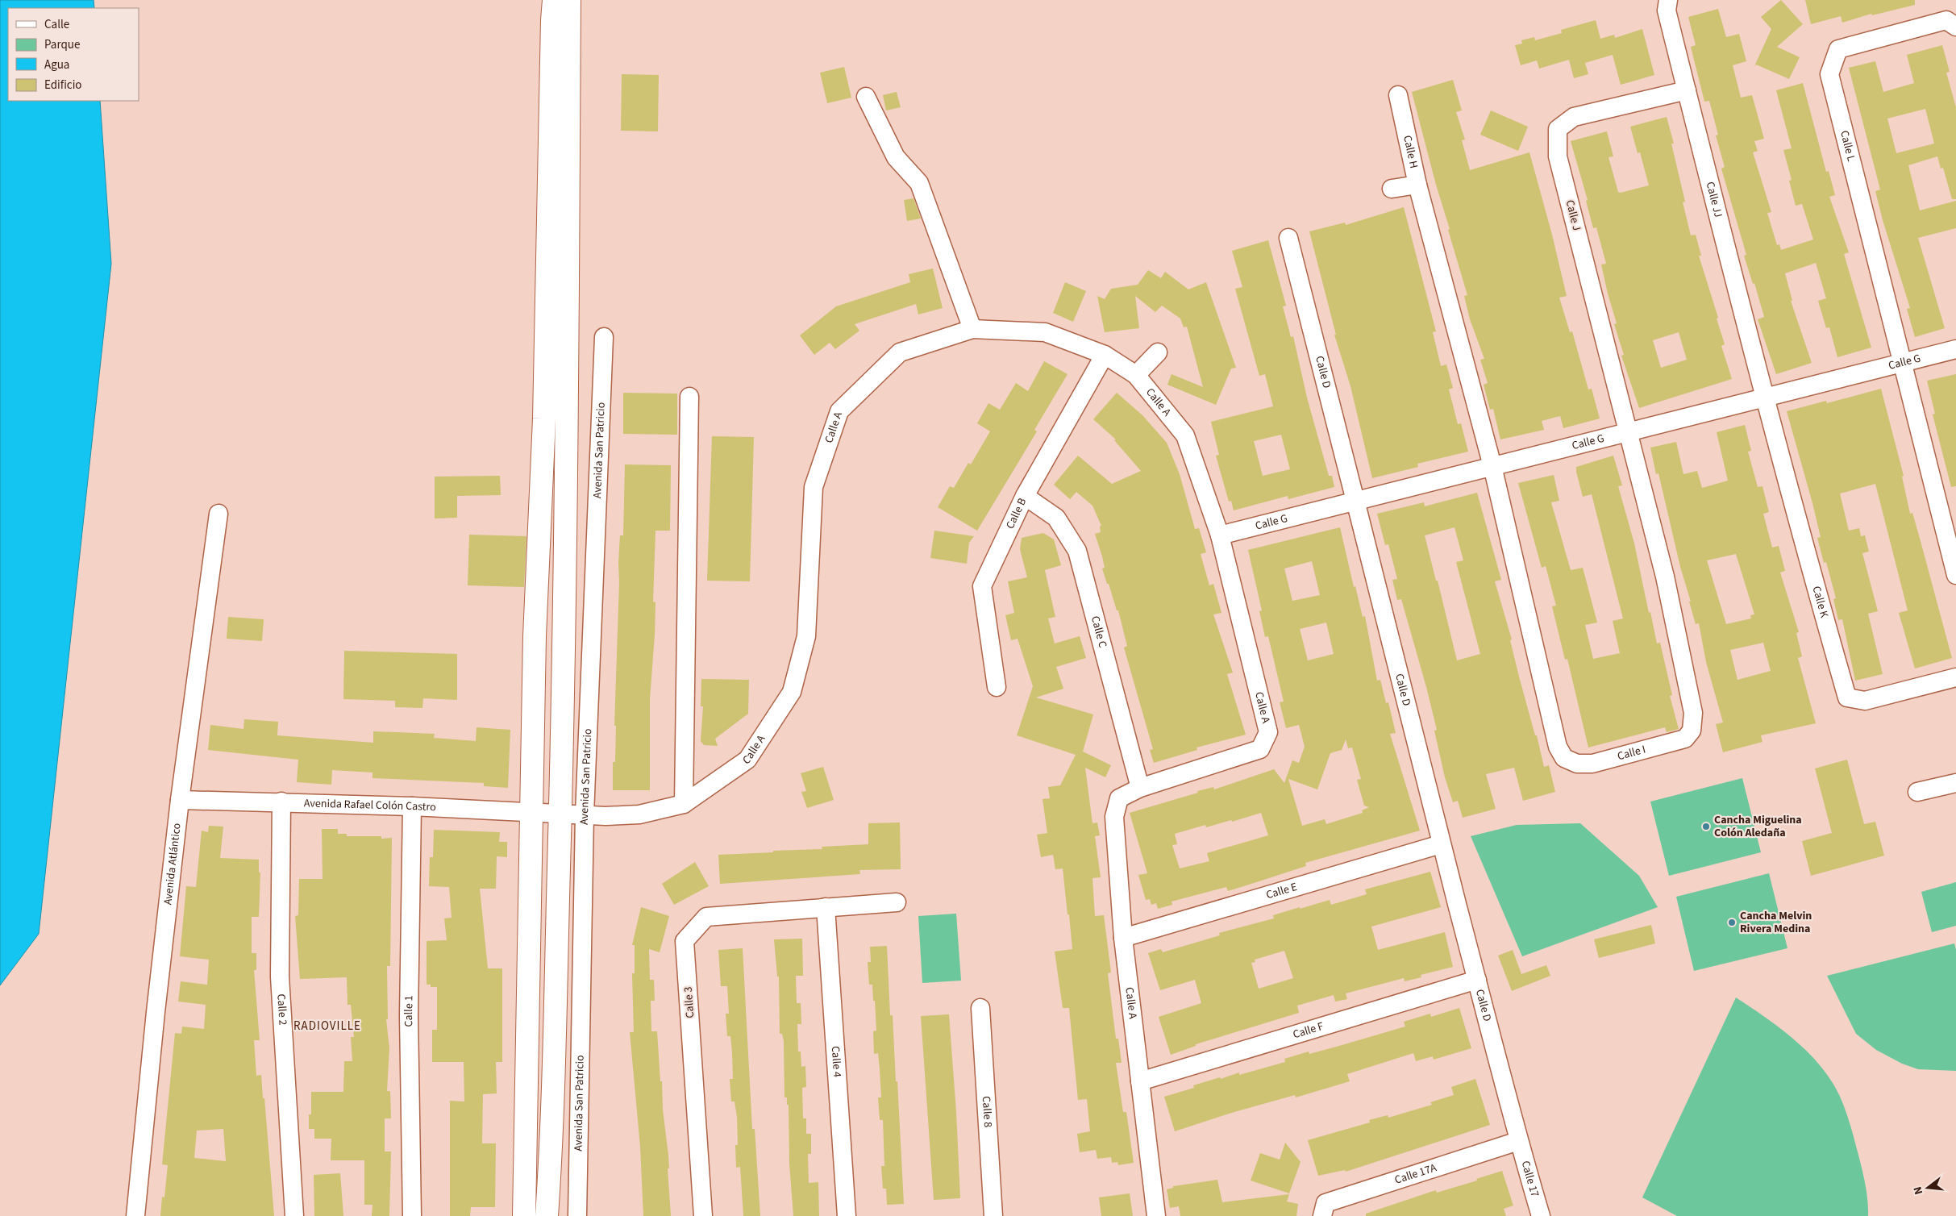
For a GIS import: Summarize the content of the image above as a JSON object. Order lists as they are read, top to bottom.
{
  "streets": {
    "street": [
      "Calle L",
      "Calle H",
      "Calle JJ",
      "Calle J",
      "Calle G",
      "Calle D",
      "Calle A",
      "Avenida San Patricio",
      "Calle B",
      "Calle K",
      "Calle C",
      "Calle I",
      "Avenida Rafael Colón Castro",
      "Avenida Atlántico",
      "Calle E",
      "Calle 3",
      "Calle 2",
      "Calle 1",
      "Calle F",
      "Calle 4",
      "Calle 8",
      "Calle 17A",
      "Calle 17"
    ]
  },
  "crossings": [
    ["Calle L", "Calle G"],
    ["Calle H", "Calle I"],
    ["Calle JJ", "Calle J"],
    ["Calle JJ", "Calle G"],
    ["Calle JJ", "Calle K"],
    ["Calle J", "Calle G"],
    ["Calle J", "Calle I"],
    ["Calle G", "Calle D"],
    ["Calle G", "Calle A"],
    ["Calle G", "Calle K"],
    ["Calle G", "Calle I"],
    ["Calle D", "Calle E"],
    ["Calle D", "Calle F"],
    ["Calle D", "Calle 17A"],
    ["Calle D", "Calle 17"],
    ["Calle A", "Avenida San Patricio"],
    ["Calle A", "Calle B"],
    ["Calle A", "Calle C"],
    ["Calle A", "Avenida Rafael Colón Castro"],
    ["Calle A", "Calle E"],
    ["Calle A", "Calle F"],
    ["Calle B", "Calle C"],
    ["Avenida Rafael Colón Castro", "Avenida Atlántico"],
    ["Avenida Rafael Colón Castro", "Calle 2"],
    ["Avenida Rafael Colón Castro", "Calle 1"],
    ["Calle 3", "Calle 4"],
    ["Calle 17A", "Calle 17"]
  ],
  "districts": ["RADIOVILLE"],
  "places": ["Cancha Miguelina Colón Aledaña", "Cancha Melvin Rivera Medina"],
  "legend": [
    "Calle",
    "Parque",
    "Agua",
    "Edificio"
  ],
  "north": "left"
}
